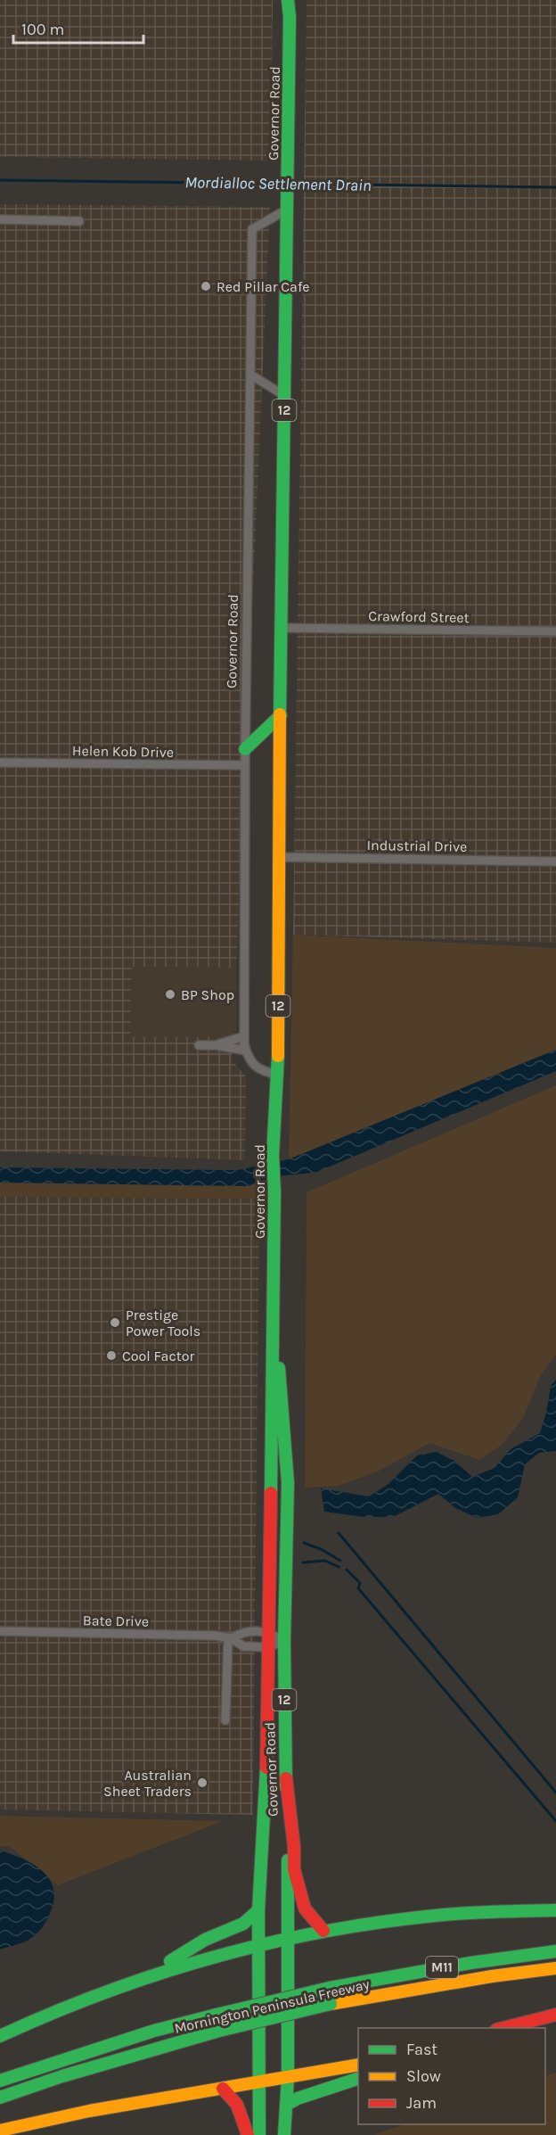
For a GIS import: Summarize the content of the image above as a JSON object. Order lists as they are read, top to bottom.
{
  "streets": {
    "main road": [
      "Governor Road",
      "12",
      "M11",
      "Mornington Peninsula Freeway"
    ],
    "street": [
      "Crawford Street",
      "Helen Kob Drive",
      "Industrial Drive",
      "Bate Drive"
    ]
  },
  "crossings": [
    ["Governor Road", "Crawford Street"],
    ["Governor Road", "Helen Kob Drive"],
    ["Governor Road", "Industrial Drive"],
    ["Governor Road", "Bate Drive"]
  ],
  "water": ["Mordialloc Settlement Drain"],
  "places": [
    "Red Pillar Cafe",
    "BP Shop",
    "Prestige Power Tools",
    "Cool Factor",
    "Australian Sheet Traders"
  ],
  "legend": ["Fast", "Slow", "Jam"],
  "scale_bar": "100 m"
}
